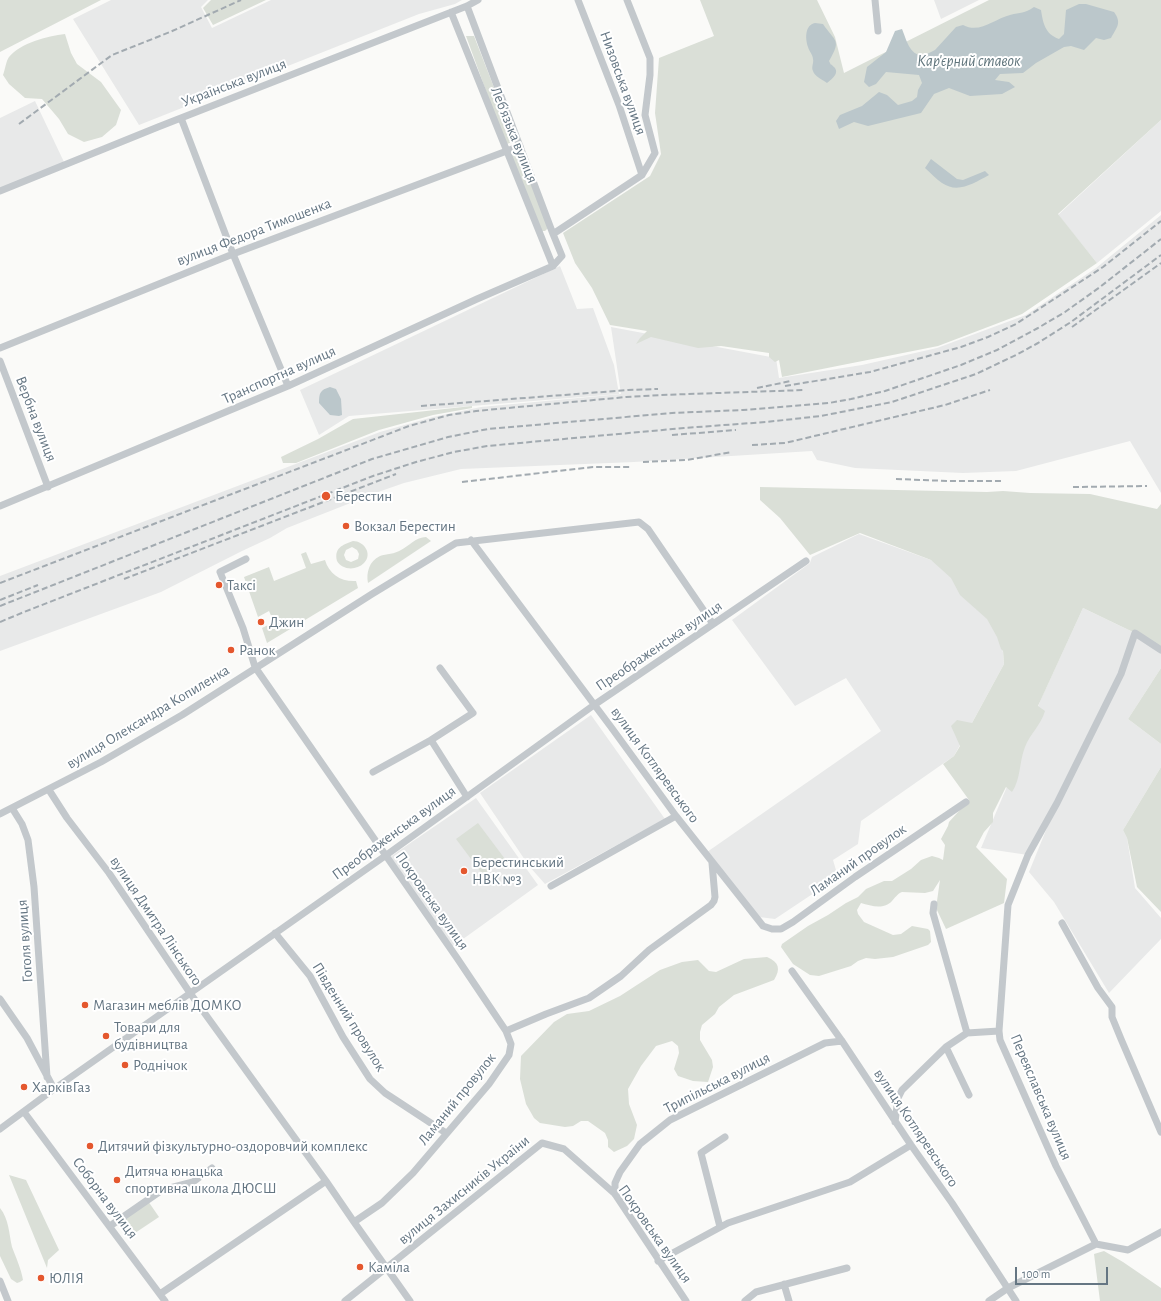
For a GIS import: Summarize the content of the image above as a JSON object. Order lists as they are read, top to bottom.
{
  "streets": {
    "street": [
      "Українська вулиця",
      "Низовська вулиця",
      "Леб'язька вулиця",
      "вулиця Федора Тимошенка",
      "Транспортна вулиця",
      "Вербна вулиця",
      "Преображенська вулиця",
      "вулиця Олександра Копиленка",
      "вулиця Котляревського",
      "Ламаний провулок",
      "Покровська вулиця",
      "вулиця Дмитра Лінського",
      "Гоголя вулиця",
      "Південний провулок",
      "Трипільська вулиця",
      "Переяславська вулиця",
      "вулиця Захисників України",
      "Соборна вулиця"
    ]
  },
  "crossings": [
    ["Українська вулиця", "Леб'язька вулиця"],
    ["Леб'язька вулиця", "вулиця Федора Тимошенка"],
    ["Леб'язька вулиця", "Транспортна вулиця"],
    ["Транспортна вулиця", "Вербна вулиця"],
    ["Преображенська вулиця", "вулиця Олександра Копиленка"],
    ["Преображенська вулиця", "вулиця Котляревського"],
    ["Преображенська вулиця", "Покровська вулиця"],
    ["Преображенська вулиця", "вулиця Дмитра Лінського"],
    ["Преображенська вулиця", "Південний провулок"],
    ["Преображенська вулиця", "Соборна вулиця"],
    ["вулиця Олександра Копиленка", "вулиця Котляревського"],
    ["вулиця Олександра Копиленка", "Покровська вулиця"],
    ["вулиця Олександра Копиленка", "вулиця Дмитра Лінського"],
    ["вулиця Олександра Копиленка", "Гоголя вулиця"],
    ["вулиця Котляревського", "Ламаний провулок"],
    ["вулиця Котляревського", "Трипільська вулиця"],
    ["Ламаний провулок", "Покровська вулиця"],
    ["Ламаний провулок", "вулиця Дмитра Лінського"],
    ["Ламаний провулок", "Південний провулок"],
    ["Покровська вулиця", "Трипільська вулиця"],
    ["Покровська вулиця", "вулиця Захисників України"],
    ["вулиця Дмитра Лінського", "вулиця Захисників України"]
  ],
  "water": ["Кар'єрний ставок"],
  "places": [
    "Берестин",
    "Вокзал Берестин",
    "Таксі",
    "Джин",
    "Ранок",
    "Берестинський НВК №3",
    "Магазин меблів ДОМКО",
    "Товари для будівництва",
    "Роднічок",
    "ХарківГаз",
    "Дитячий фізкультурно-оздоровчий комплекс",
    "Дитяча юнацька спортивна школа ДЮСШ",
    "Каміла",
    "ЮЛІЯ"
  ],
  "scale_bar": "100 m"
}
